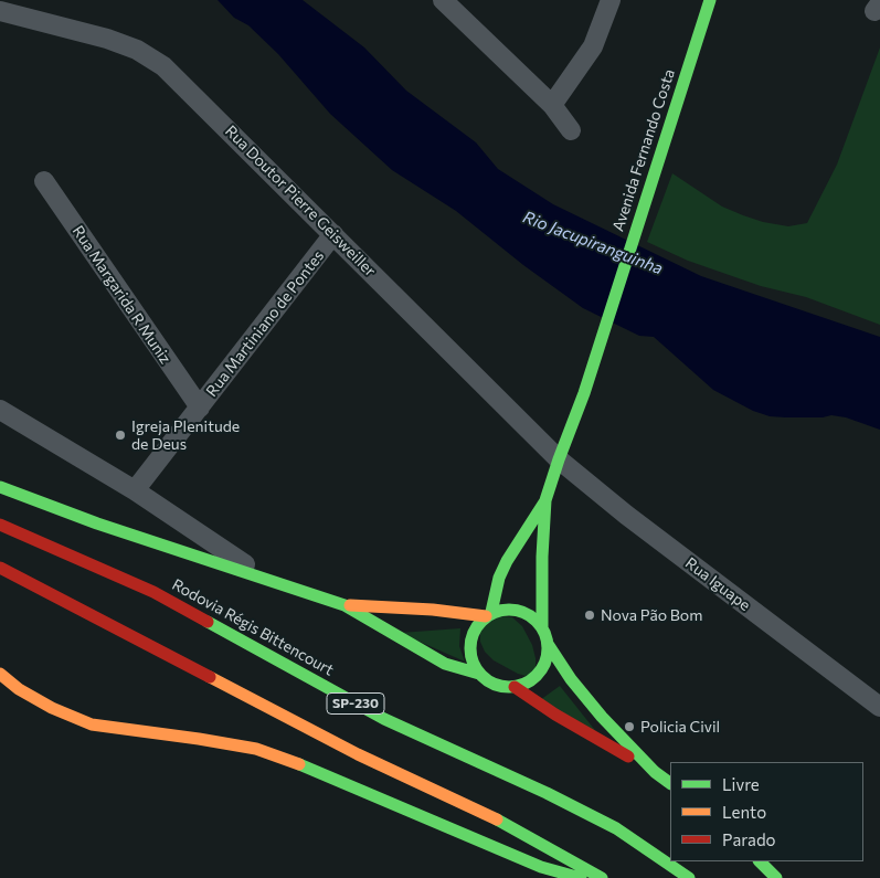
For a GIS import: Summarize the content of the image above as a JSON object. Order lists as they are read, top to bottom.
{
  "streets": {
    "main road": ["Avenida Fernando Costa", "Rodovia Régis Bittencourt", "SP-230"],
    "street": [
      "Rua Doutor Pierre Geisweiller",
      "Rua Margarida R Muniz",
      "Rua Martiniano de Pontes",
      "Rua Iguape"
    ]
  },
  "crossings": [
    ["Avenida Fernando Costa", "Rua Doutor Pierre Geisweiller"],
    ["Avenida Fernando Costa", "Rua Iguape"],
    ["Rua Doutor Pierre Geisweiller", "Rua Martiniano de Pontes"],
    ["Rua Doutor Pierre Geisweiller", "Rua Iguape"],
    ["Rua Margarida R Muniz", "Rua Martiniano de Pontes"]
  ],
  "water": ["Rio Jacupiranguinha"],
  "places": ["Igreja Plenitude de Deus", "Nova Pão Bom", "Policia Civil"],
  "legend": ["Livre", "Lento", "Parado"]
}
